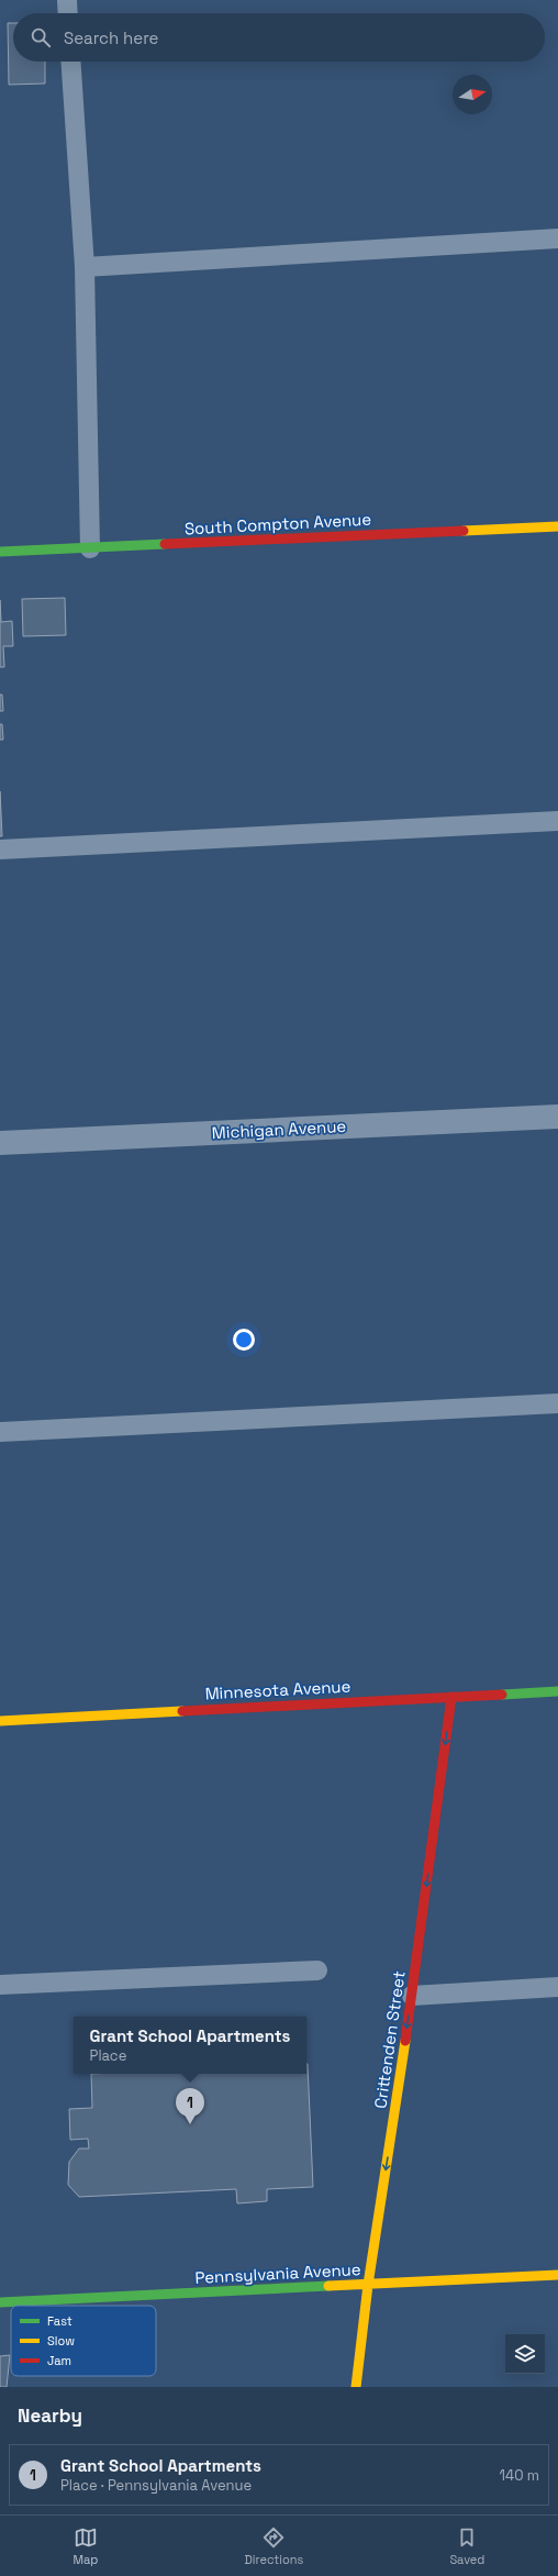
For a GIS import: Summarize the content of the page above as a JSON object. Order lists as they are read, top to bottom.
{
  "streets": {
    "street": [
      "South Compton Avenue",
      "Michigan Avenue",
      "Minnesota Avenue",
      "Crittenden Street",
      "Pennsylvania Avenue"
    ]
  },
  "crossings": [
    ["Minnesota Avenue", "Crittenden Street"],
    ["Crittenden Street", "Pennsylvania Avenue"]
  ],
  "one_way": ["Crittenden Street"],
  "legend": ["Fast", "Slow", "Jam"],
  "north": "right",
  "page": {
    "search": "Search here",
    "popup": ["Grant School Apartments", "Place"],
    "pins": "1",
    "heading": "Nearby",
    "list": [
      {
        "mark": "1",
        "name": "Grant School Apartments",
        "note": "Place · Pennsylvania Avenue",
        "value": "140 m"
      }
    ],
    "nav": ["Map", "Directions", "Saved"]
  }
}
